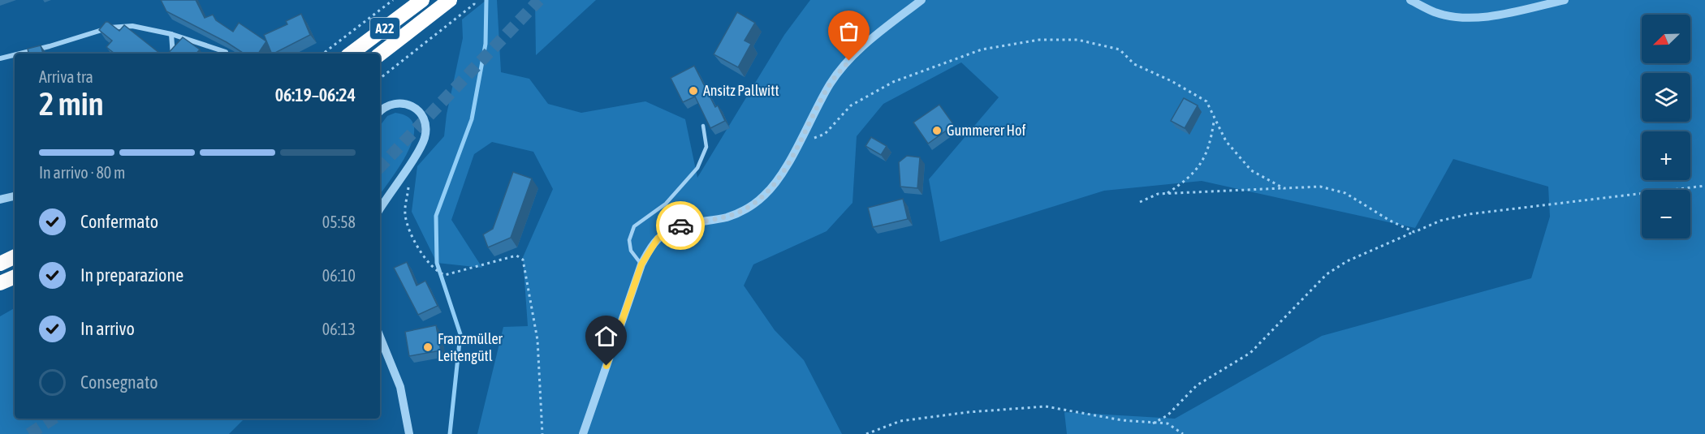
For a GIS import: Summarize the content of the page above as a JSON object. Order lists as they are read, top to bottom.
{
  "streets": {
    "highway": ["A22"]
  },
  "places": ["Ansitz Pallwitt", "Gummerer Hof", "Franzmüller Leitengütl"],
  "north": "bottom left",
  "page": {
    "map_buttons": ["+", "−"],
    "heading": ["2 min", "Arriva tra", "06:19–06:24"],
    "bar": "In arrivo · 80 m",
    "list": [
      ["Confermato", "05:58"],
      ["In preparazione", "06:10"],
      ["In arrivo", "06:13"],
      "Consegnato"
    ]
  }
}
